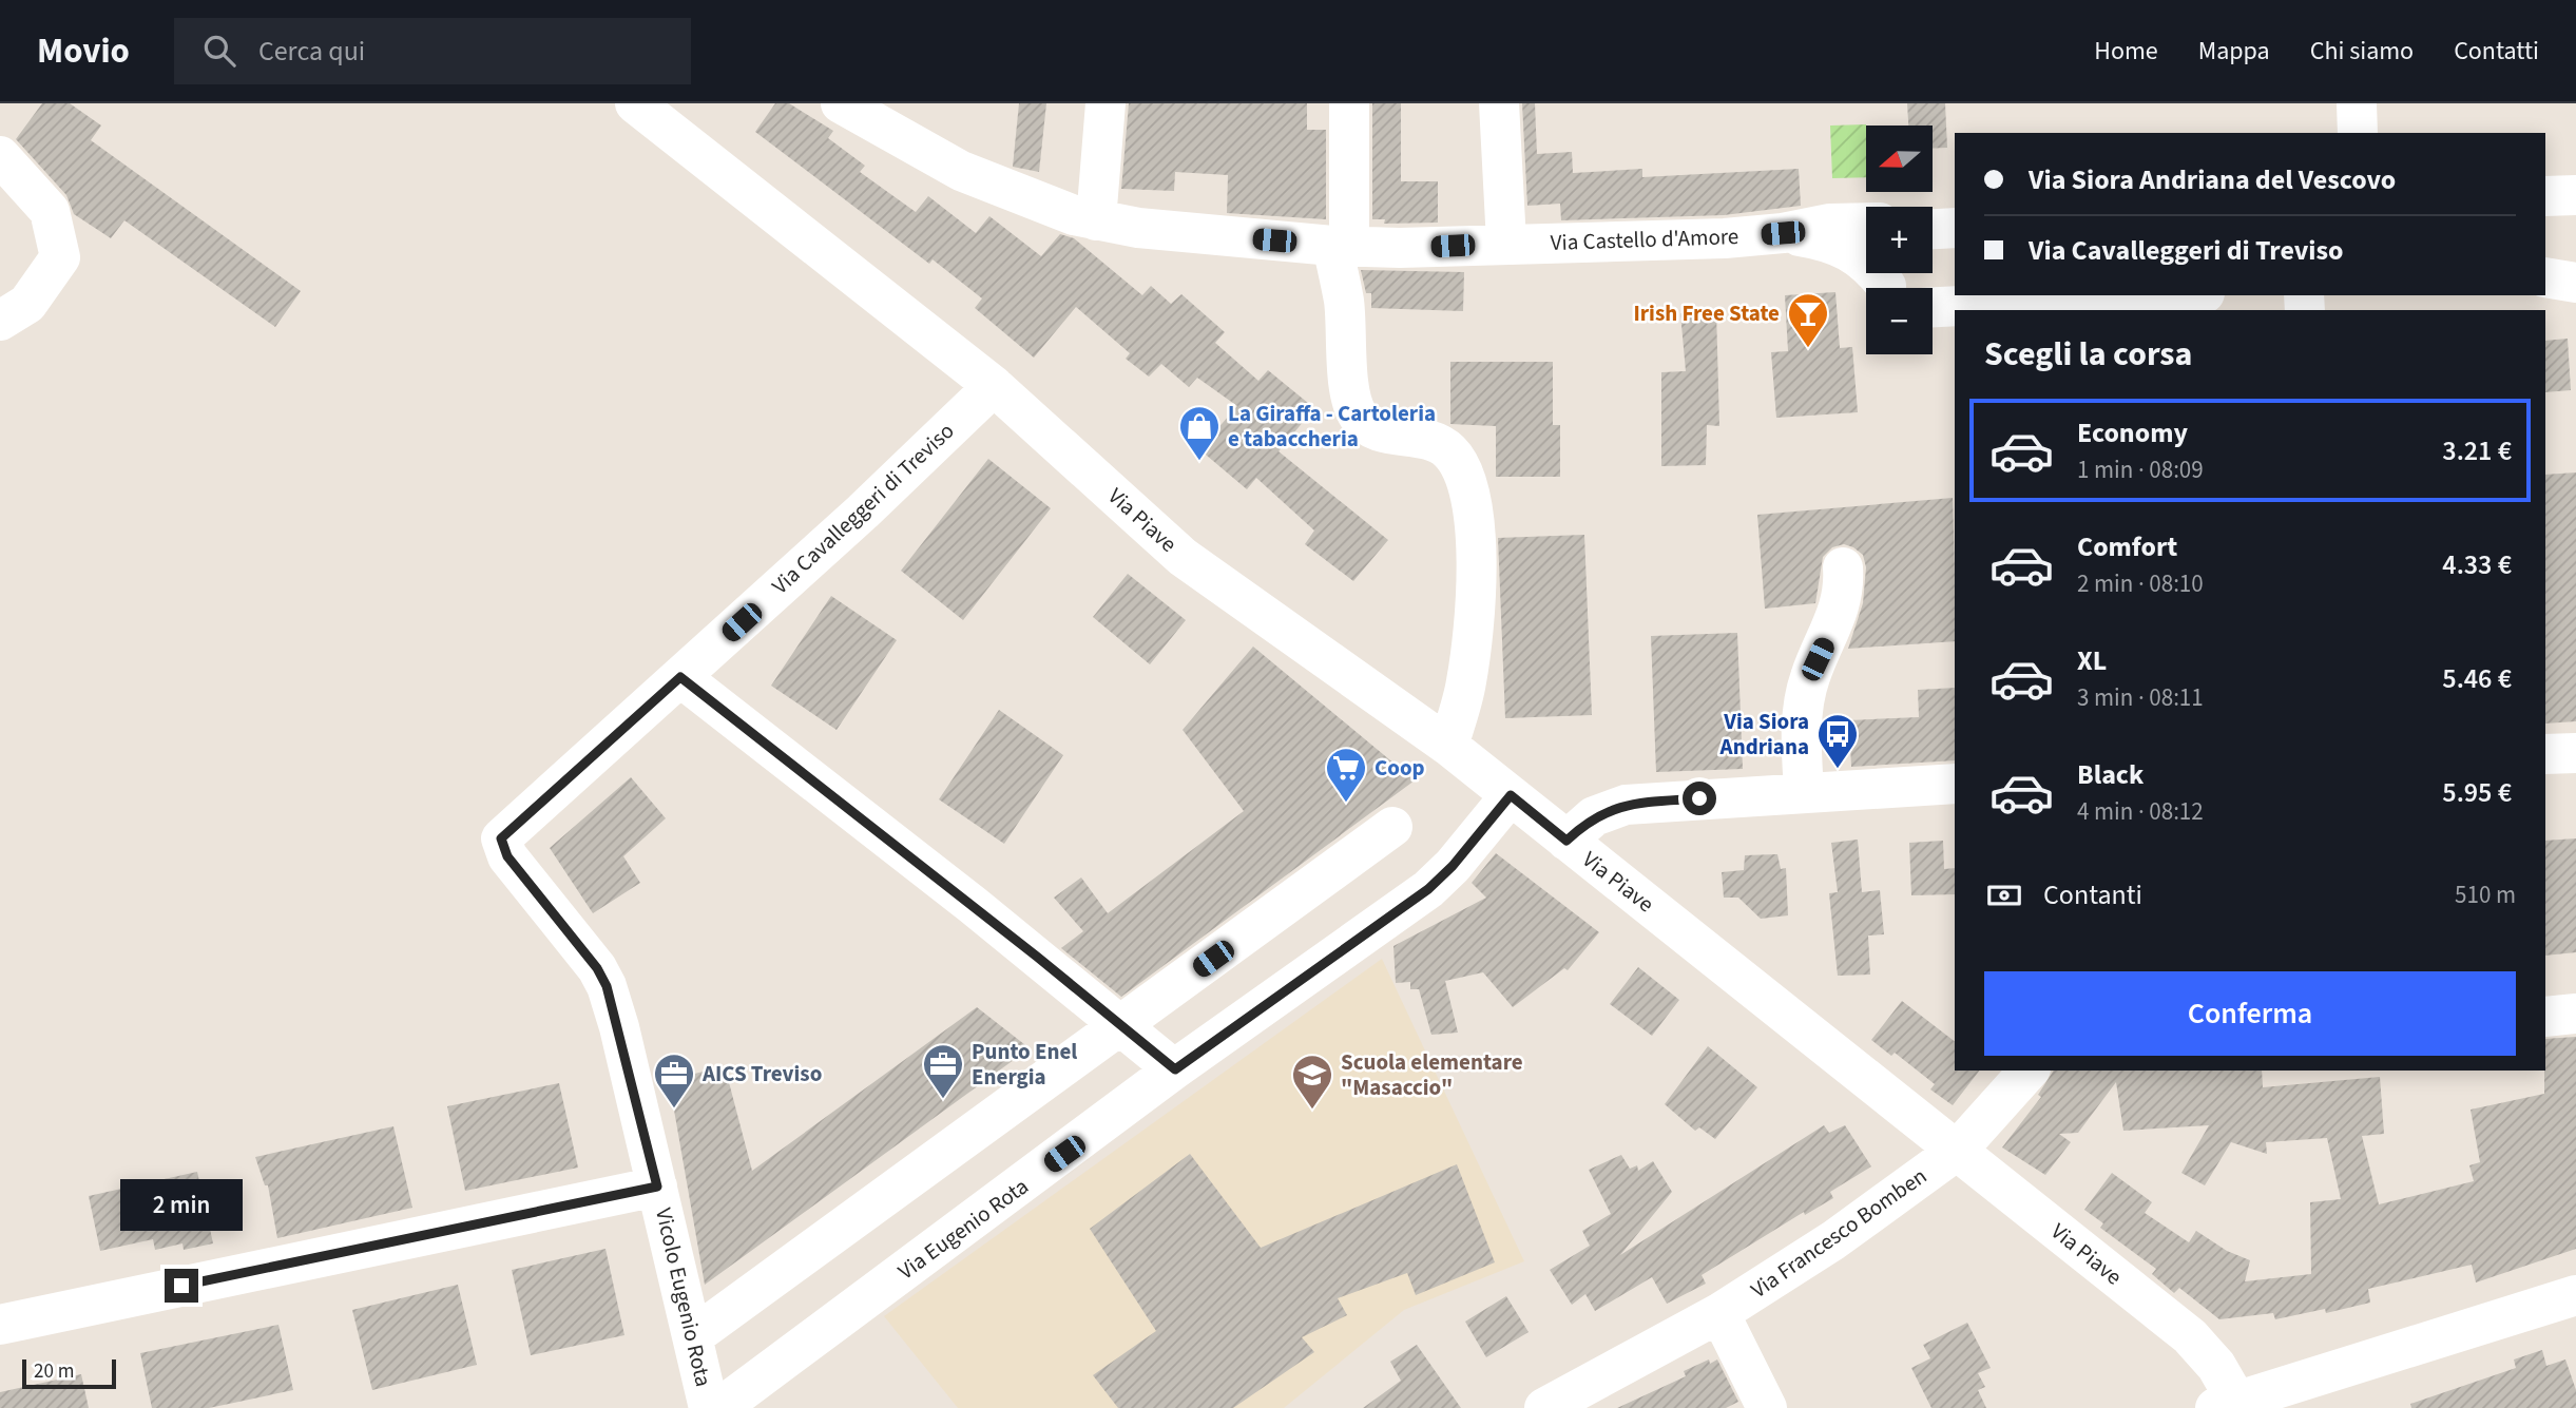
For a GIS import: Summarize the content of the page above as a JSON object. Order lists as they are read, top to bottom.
{
  "streets": {
    "street": [
      "Via Castello d'Amore",
      "Via Cavalleggeri di Treviso",
      "Via Piave",
      "Via Eugenio Rota",
      "Via Francesco Bomben",
      "Vicolo Eugenio Rota"
    ]
  },
  "crossings": [
    ["Via Cavalleggeri di Treviso", "Via Piave"],
    ["Via Cavalleggeri di Treviso", "Vicolo Eugenio Rota"],
    ["Via Piave", "Via Eugenio Rota"],
    ["Via Piave", "Via Francesco Bomben"]
  ],
  "places": {
    "bar": ["Irish Free State"],
    "shop": ["La Giraffa - Cartoleria e tabaccheria"],
    "bus stop": ["Via Siora Andriana"],
    "supermarket": ["Coop"],
    "office": ["Punto Enel Energia", "AICS Treviso"],
    "school or university": ["Scuola elementare \"Masaccio\""]
  },
  "scale_bar": "20 m",
  "north": "left",
  "page": {
    "header": "Movio",
    "search": "Cerca qui",
    "nav": [
      "Home",
      "Mappa",
      "Chi siamo",
      "Contatti"
    ],
    "map_buttons": ["+", "−"],
    "banner": ["Via Siora Andriana del Vescovo", "Via Cavalleggeri di Treviso"],
    "heading": "Scegli la corsa",
    "list": [
      {
        "name": "Economy",
        "note": "1 min · 08:09",
        "value": "3.21 €"
      },
      {
        "name": "Comfort",
        "note": "2 min · 08:10",
        "value": "4.33 €"
      },
      {
        "name": "XL",
        "note": "3 min · 08:11",
        "value": "5.46 €"
      },
      {
        "name": "Black",
        "note": "4 min · 08:12",
        "value": "5.95 €"
      }
    ],
    "pay": ["Contanti", "510 m"],
    "buttons": "Conferma",
    "bubble": "2 min",
    "scale": "20 m"
  }
}
